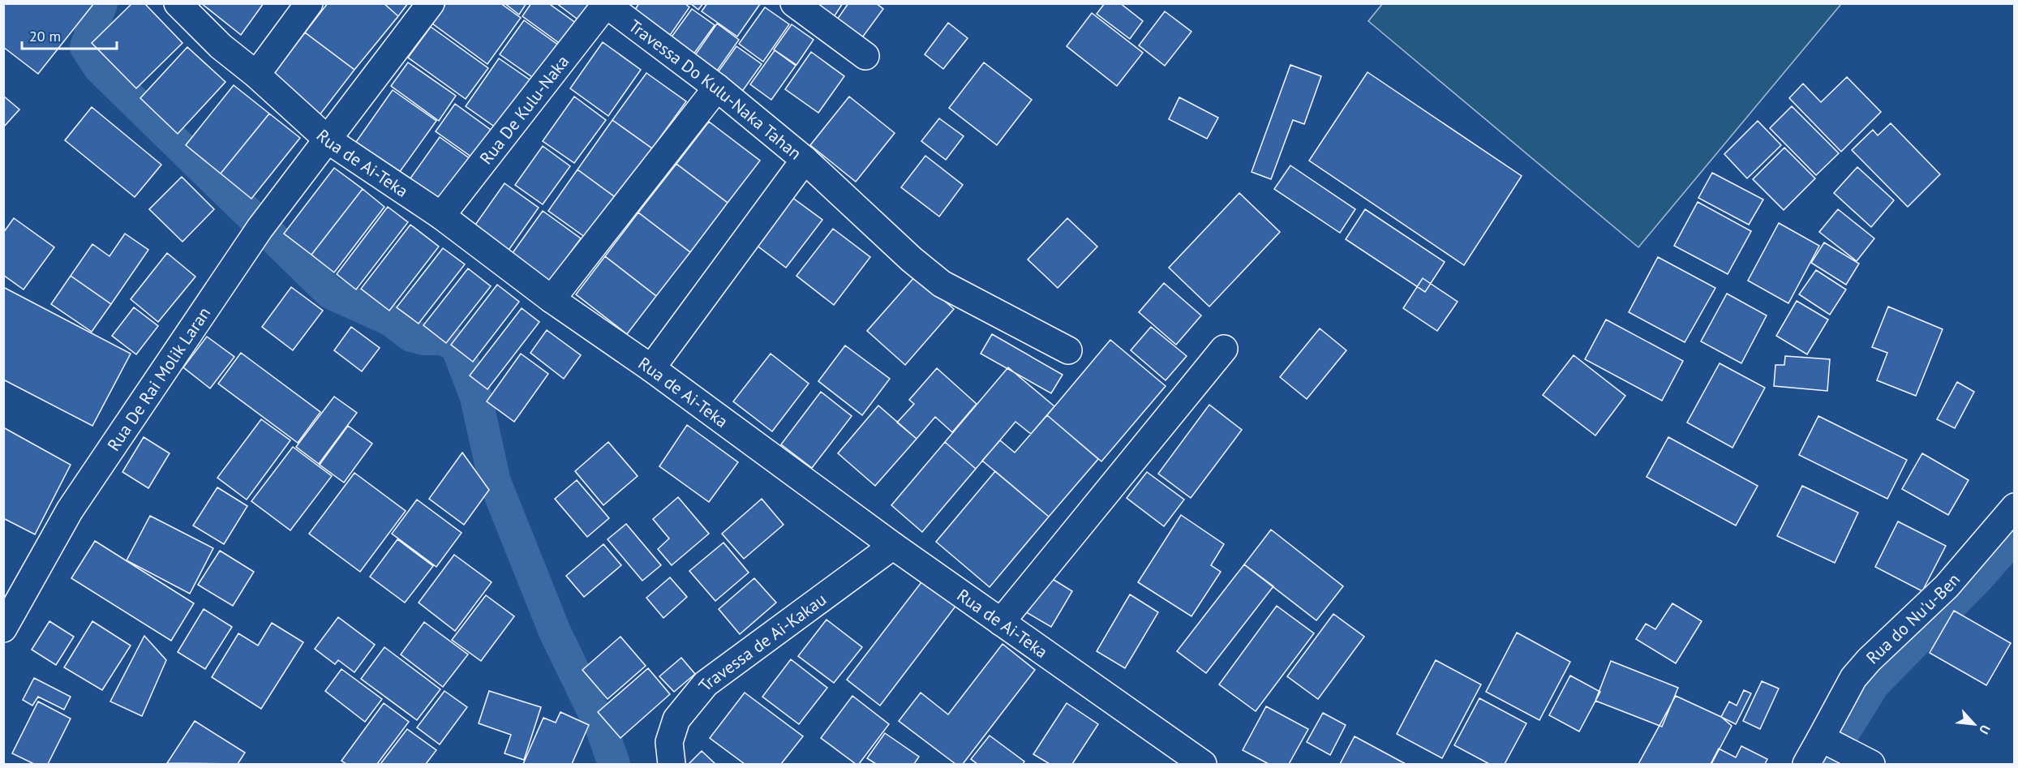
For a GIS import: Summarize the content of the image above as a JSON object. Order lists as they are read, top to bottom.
{
  "streets": {
    "street": [
      "Travessa Do Kulu-Naka Tahan",
      "Rua De Kulu-Naka",
      "Rua de Ai-Teka",
      "Rua De Rai Molik Laran",
      "Rua do Nu'u-Ben",
      "Travessa de Ai-Kakau"
    ]
  },
  "crossings": [
    ["Travessa Do Kulu-Naka Tahan", "Rua De Kulu-Naka"],
    ["Travessa Do Kulu-Naka Tahan", "Rua de Ai-Teka"],
    ["Rua De Kulu-Naka", "Rua de Ai-Teka"],
    ["Rua de Ai-Teka", "Rua De Rai Molik Laran"],
    ["Rua de Ai-Teka", "Travessa de Ai-Kakau"]
  ],
  "scale_bar": "20 m",
  "north": "bottom right"
}
